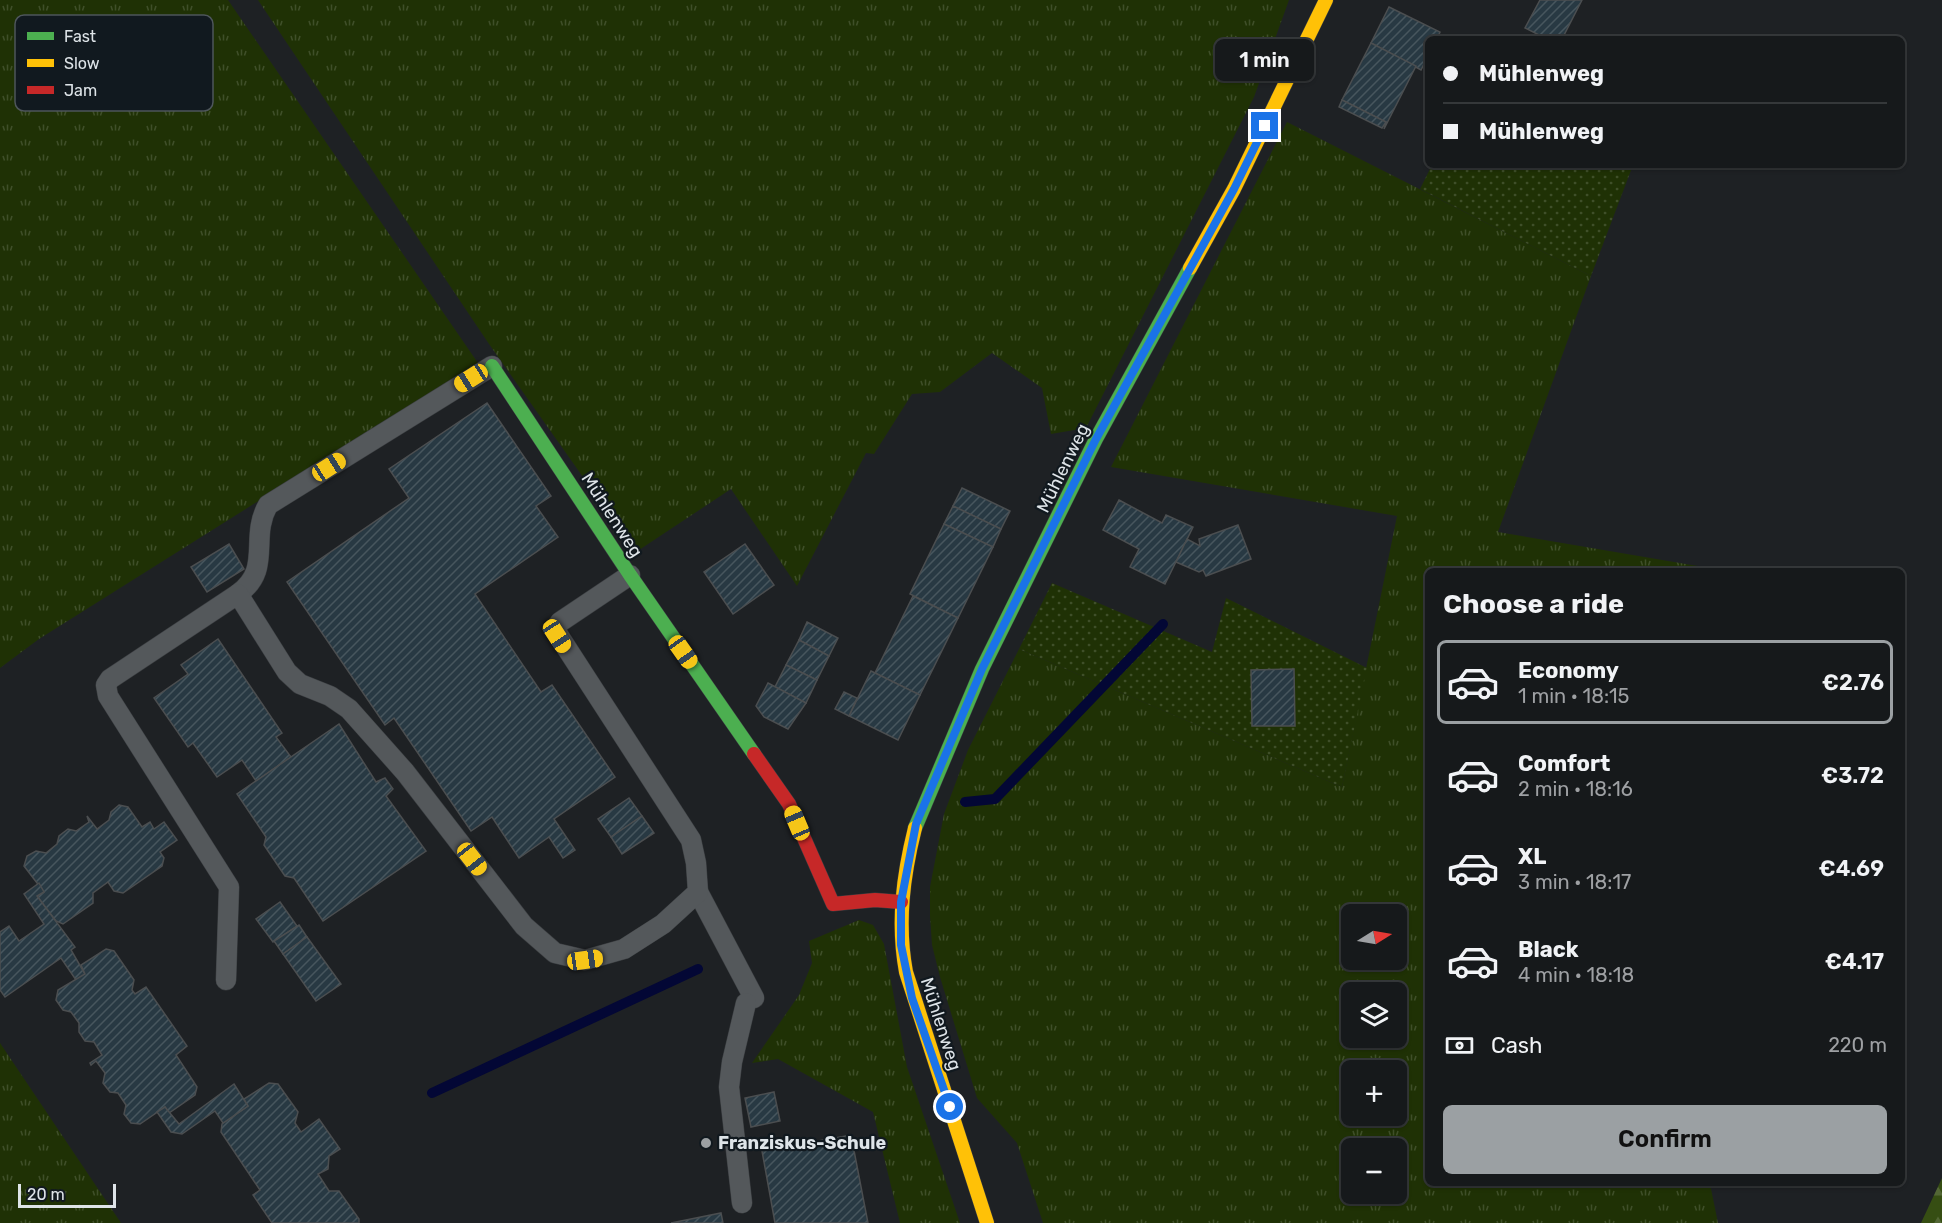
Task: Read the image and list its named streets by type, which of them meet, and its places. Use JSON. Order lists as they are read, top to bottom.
{
  "streets": {
    "street": ["Mühlenweg"]
  },
  "places": ["Franziskus-Schule"],
  "legend": ["Fast", "Slow", "Jam"],
  "scale_bar": "20 m",
  "north": "right",
  "page": {
    "banner": ["Mühlenweg", "Mühlenweg"],
    "bubble": "1 min",
    "heading": "Choose a ride",
    "list": [
      {
        "name": "Economy",
        "note": "1 min · 18:15",
        "value": "€2.76"
      },
      {
        "name": "Comfort",
        "note": "2 min · 18:16",
        "value": "€3.72"
      },
      {
        "name": "XL",
        "note": "3 min · 18:17",
        "value": "€4.69"
      },
      {
        "name": "Black",
        "note": "4 min · 18:18",
        "value": "€4.17"
      }
    ],
    "map_buttons": ["+", "−"],
    "pay": ["Cash", "220 m"],
    "buttons": "Confirm",
    "scale": "20 m"
  }
}
